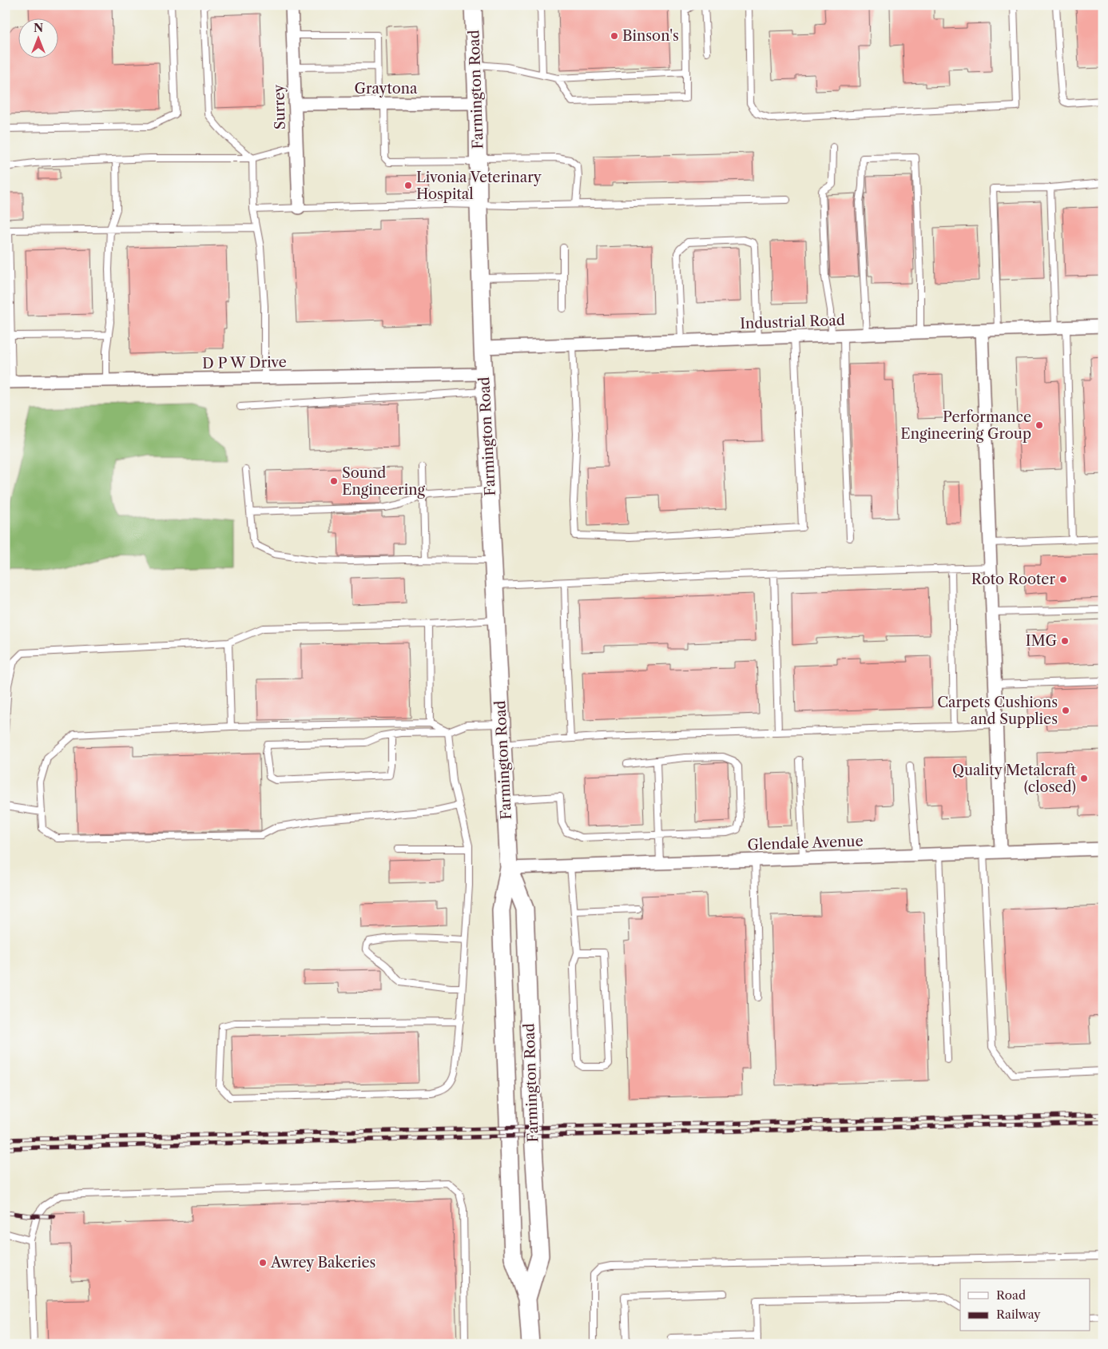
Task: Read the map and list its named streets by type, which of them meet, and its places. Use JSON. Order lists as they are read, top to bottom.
{
  "streets": {
    "main road": ["Farmington Road"],
    "street": [
      "Graytona",
      "Surrey",
      "Industrial Road",
      "D P W Drive",
      "Glendale Avenue"
    ]
  },
  "crossings": [
    ["Graytona", "Farmington Road"],
    ["Graytona", "Surrey"],
    ["Farmington Road", "Industrial Road"],
    ["Farmington Road", "D P W Drive"],
    ["Farmington Road", "Glendale Avenue"]
  ],
  "places": [
    "Binson's",
    "Livonia Veterinary Hospital",
    "Performance Engineering Group",
    "Sound Engineering",
    "Roto Rooter",
    "IMG",
    "Carpets Cushions and Supplies",
    "Quality Metalcraft (closed)",
    "Awrey Bakeries"
  ],
  "legend": ["Road", "Railway"],
  "north": "top"
}
